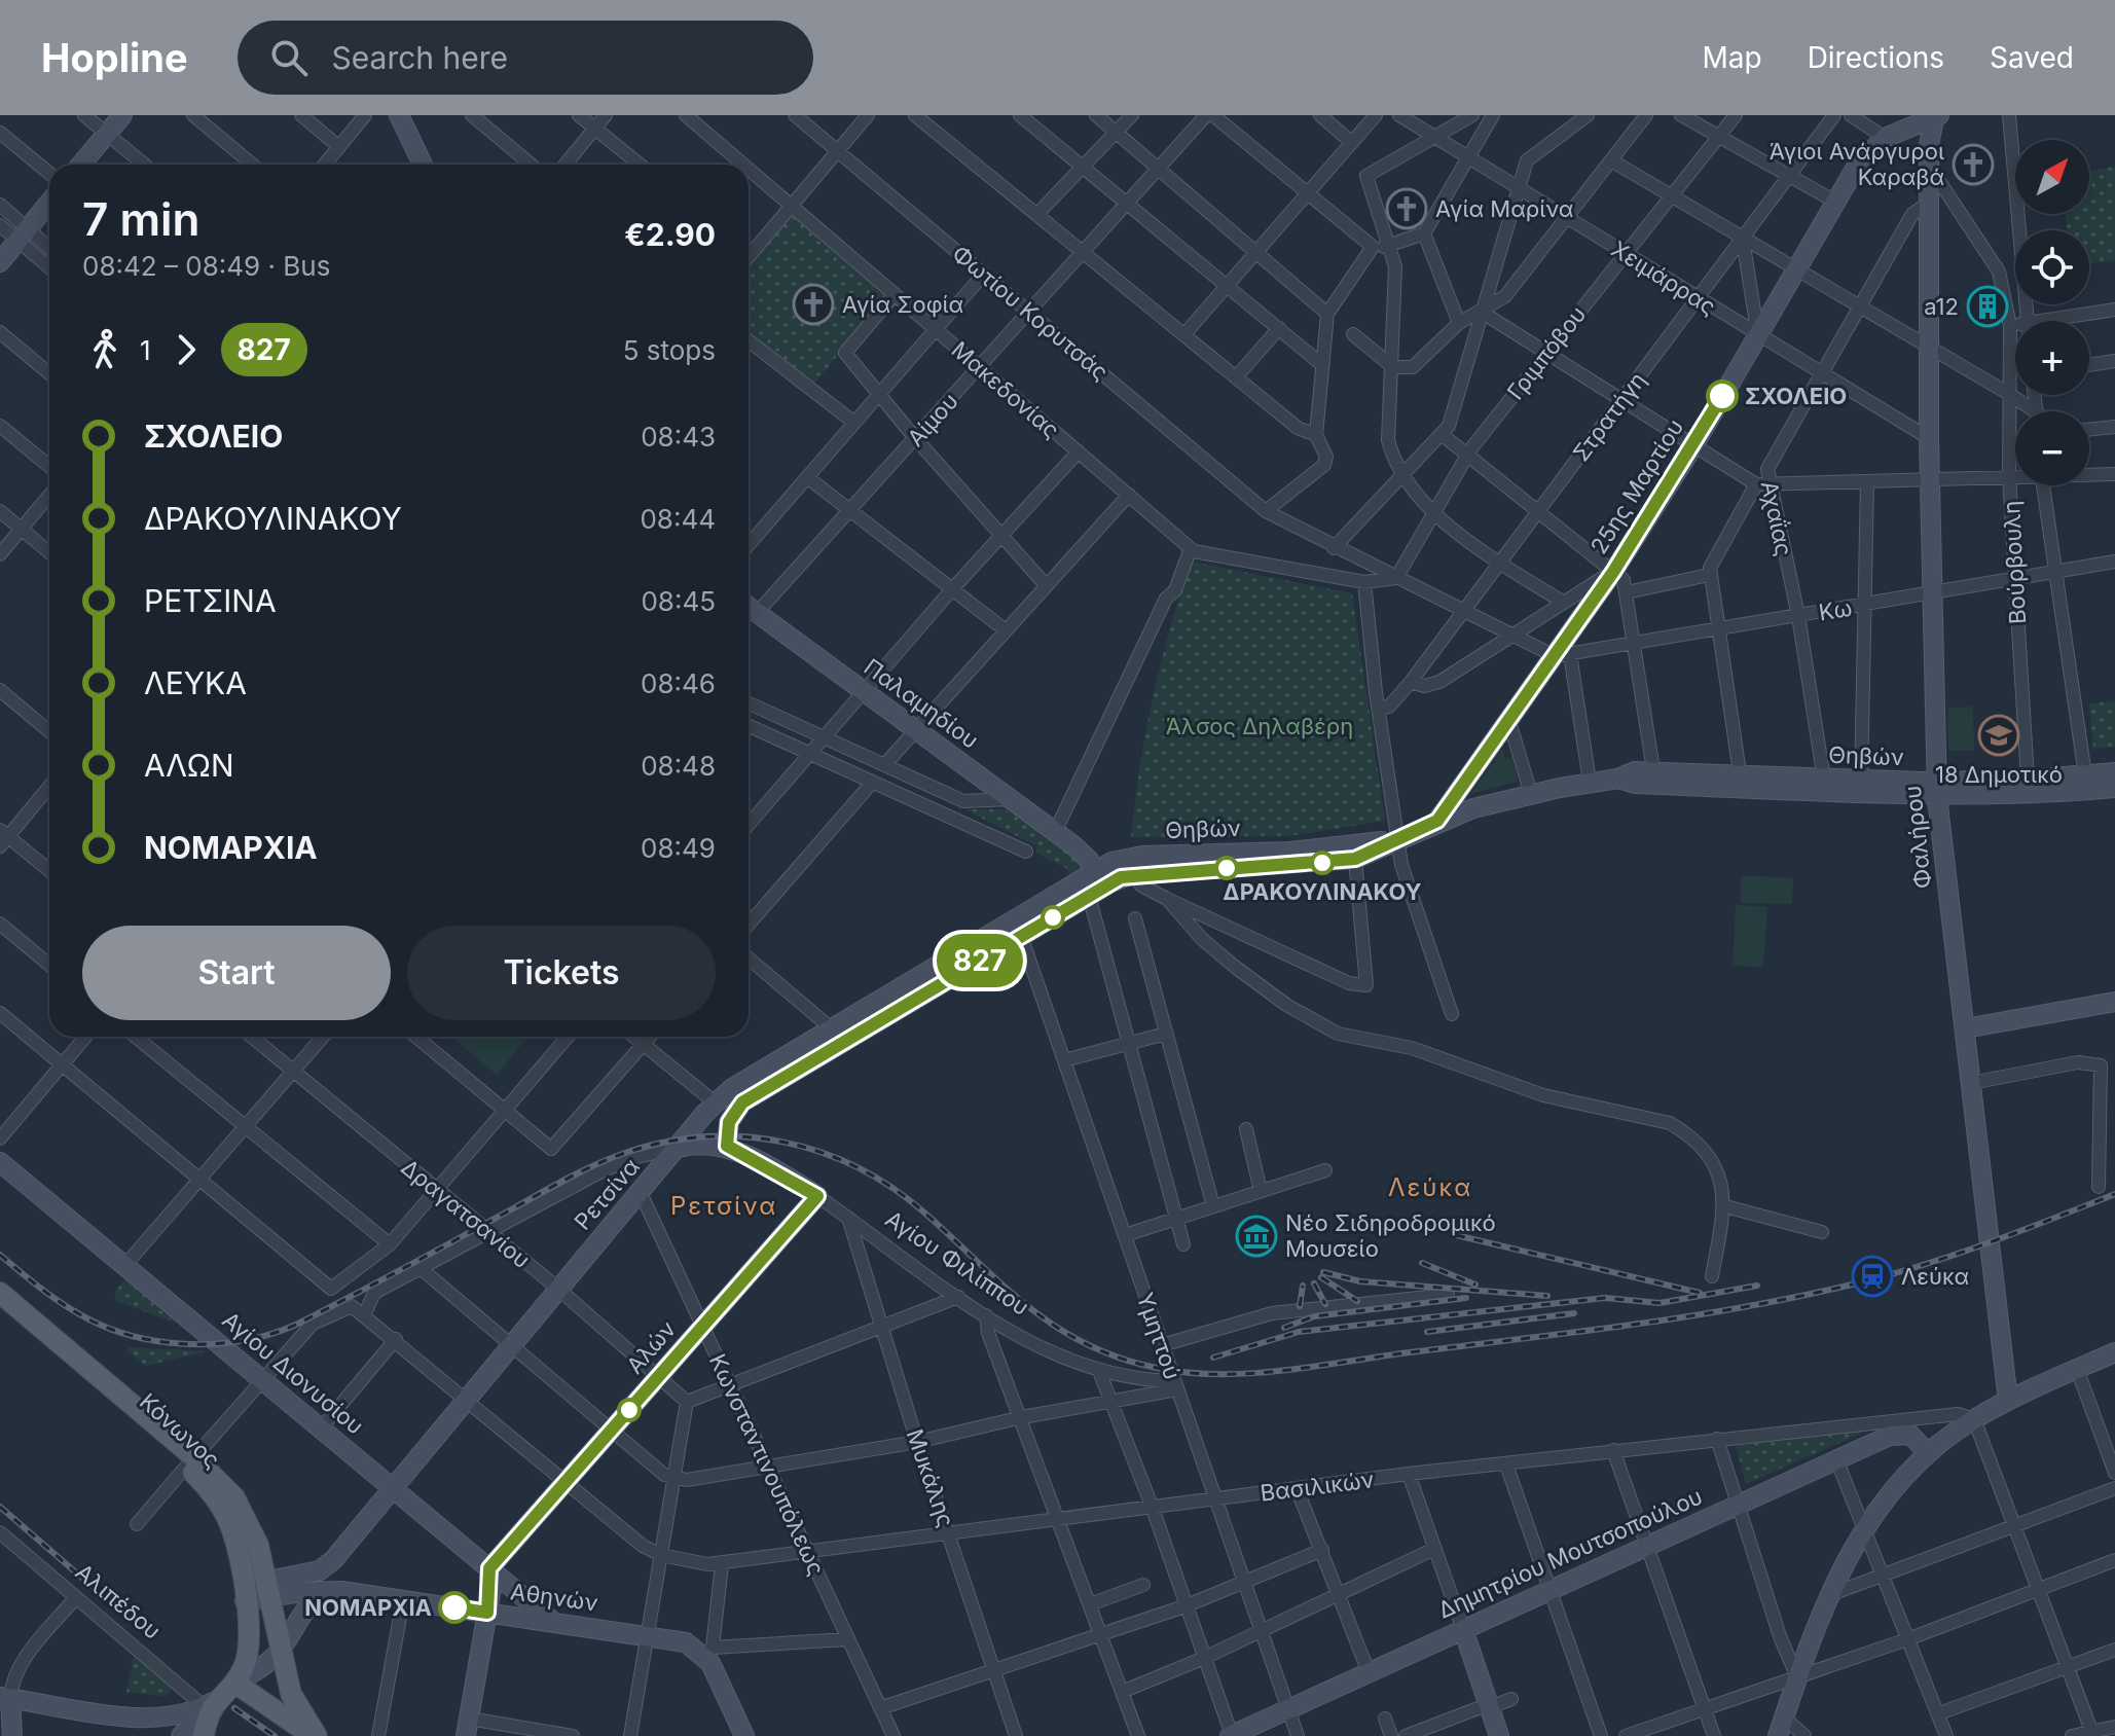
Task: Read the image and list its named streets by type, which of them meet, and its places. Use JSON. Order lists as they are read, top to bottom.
{
  "streets": {
    "main road": [
      "25ης Μαρτίου",
      "Παλαμηδίου",
      "Θηβών",
      "Φαλήρου",
      "Ρετσίνα",
      "Αγίου Φιλίππου",
      "Αλών",
      "Αγίου Διονυσίου",
      "Κόνωνος",
      "Δημητρίου Μουτσοπούλου",
      "Αθηνών"
    ],
    "street": [
      "Χειμάρρας",
      "Φωτίου Κορυτσάς",
      "Γριμπόβου",
      "Μακεδονίας",
      "Στρατήγη",
      "Αίμου",
      "Αχαΐας",
      "Βούρβουλη",
      "Κω",
      "Δραγατσανίου",
      "Υμηττού",
      "Κωνσταντινουπόλεως",
      "Μυκάλης",
      "Βασιλικών",
      "Αλιπέδου"
    ]
  },
  "crossings": [
    ["Χειμάρρας", "Γριμπόβου"],
    ["Χειμάρρας", "Στρατήγη"],
    ["Χειμάρρας", "25ης Μαρτίου"],
    ["Χειμάρρας", "Αχαΐας"],
    ["Χειμάρρας", "Φαλήρου"],
    ["Φωτίου Κορυτσάς", "Γριμπόβου"],
    ["Φωτίου Κορυτσάς", "Στρατήγη"],
    ["Φωτίου Κορυτσάς", "Αίμου"],
    ["Φωτίου Κορυτσάς", "25ης Μαρτίου"],
    ["Φωτίου Κορυτσάς", "Κω"],
    ["Μακεδονίας", "Αίμου"],
    ["Αίμου", "Παλαμηδίου"],
    ["25ης Μαρτίου", "Κω"],
    ["25ης Μαρτίου", "Θηβών"],
    ["25ης Μαρτίου", "Φαλήρου"],
    ["Αχαΐας", "Κω"],
    ["Αχαΐας", "Θηβών"],
    ["Αχαΐας", "Φαλήρου"],
    ["Βούρβουλη", "Κω"],
    ["Βούρβουλη", "Θηβών"],
    ["Βούρβουλη", "Φαλήρου"],
    ["Κω", "Φαλήρου"],
    ["Παλαμηδίου", "Θηβών"],
    ["Παλαμηδίου", "Ρετσίνα"],
    ["Θηβών", "Φαλήρου"],
    ["Θηβών", "Ρετσίνα"],
    ["Ρετσίνα", "Δραγατσανίου"],
    ["Ρετσίνα", "Αγίου Φιλίππου"],
    ["Ρετσίνα", "Υμηττού"],
    ["Ρετσίνα", "Αγίου Διονυσίου"],
    ["Ρετσίνα", "Κόνωνος"],
    ["Ρετσίνα", "Κωνσταντινουπόλεως"],
    ["Ρετσίνα", "Αθηνών"],
    ["Δραγατσανίου", "Αλών"],
    ["Αγίου Φιλίππου", "Υμηττού"],
    ["Αγίου Φιλίππου", "Αλών"],
    ["Αγίου Φιλίππου", "Μυκάλης"],
    ["Υμηττού", "Βασιλικών"],
    ["Υμηττού", "Δημητρίου Μουτσοπούλου"],
    ["Αλών", "Αγίου Διονυσίου"],
    ["Αλών", "Κωνσταντινουπόλεως"],
    ["Αγίου Διονυσίου", "Αθηνών"],
    ["Κόνωνος", "Αθηνών"],
    ["Κωνσταντινουπόλεως", "Βασιλικών"],
    ["Μυκάλης", "Βασιλικών"]
  ],
  "districts": ["Λεύκα", "Ρετσίνα"],
  "parks": ["Άλσος Δηλαβέρη"],
  "places": {
    "church": ["Άγιοι Ανάργυροι Καραβά", "Αγία Μαρίνα", "Αγία Σοφία"],
    "building": ["a12"],
    "other": ["ΣΧΟΛΕΙΟ", "ΔΡΑΚΟΥΛΙΝΑΚΟΥ", "ΝΟΜΑΡΧΙΑ"],
    "school or university": ["18 Δημοτικό"],
    "museum": ["Νέο Σιδηροδρομικό Μουσείο"],
    "station": ["Λεύκα"]
  },
  "lines": ["bus line 827"],
  "north": "top right",
  "page": {
    "header": "Hopline",
    "search": "Search here",
    "nav": ["Map", "Directions", "Saved"],
    "on_map": "827",
    "map_buttons": ["+", "−"],
    "heading": ["7 min", "08:42 – 08:49 · Bus", "€2.90"],
    "legs": ["1", "827", "5 stops"],
    "list": [
      {
        "name": "ΣΧΟΛΕΙΟ",
        "value": "08:43"
      },
      {
        "name": "ΔΡΑΚΟΥΛΙΝΑΚΟΥ",
        "value": "08:44"
      },
      {
        "name": "ΡΕΤΣΙΝΑ",
        "value": "08:45"
      },
      {
        "name": "ΛΕΥΚΑ",
        "value": "08:46"
      },
      {
        "name": "ΑΛΩΝ",
        "value": "08:48"
      },
      {
        "name": "ΝΟΜΑΡΧΙΑ",
        "value": "08:49"
      }
    ],
    "buttons": ["Start", "Tickets"]
  }
}
